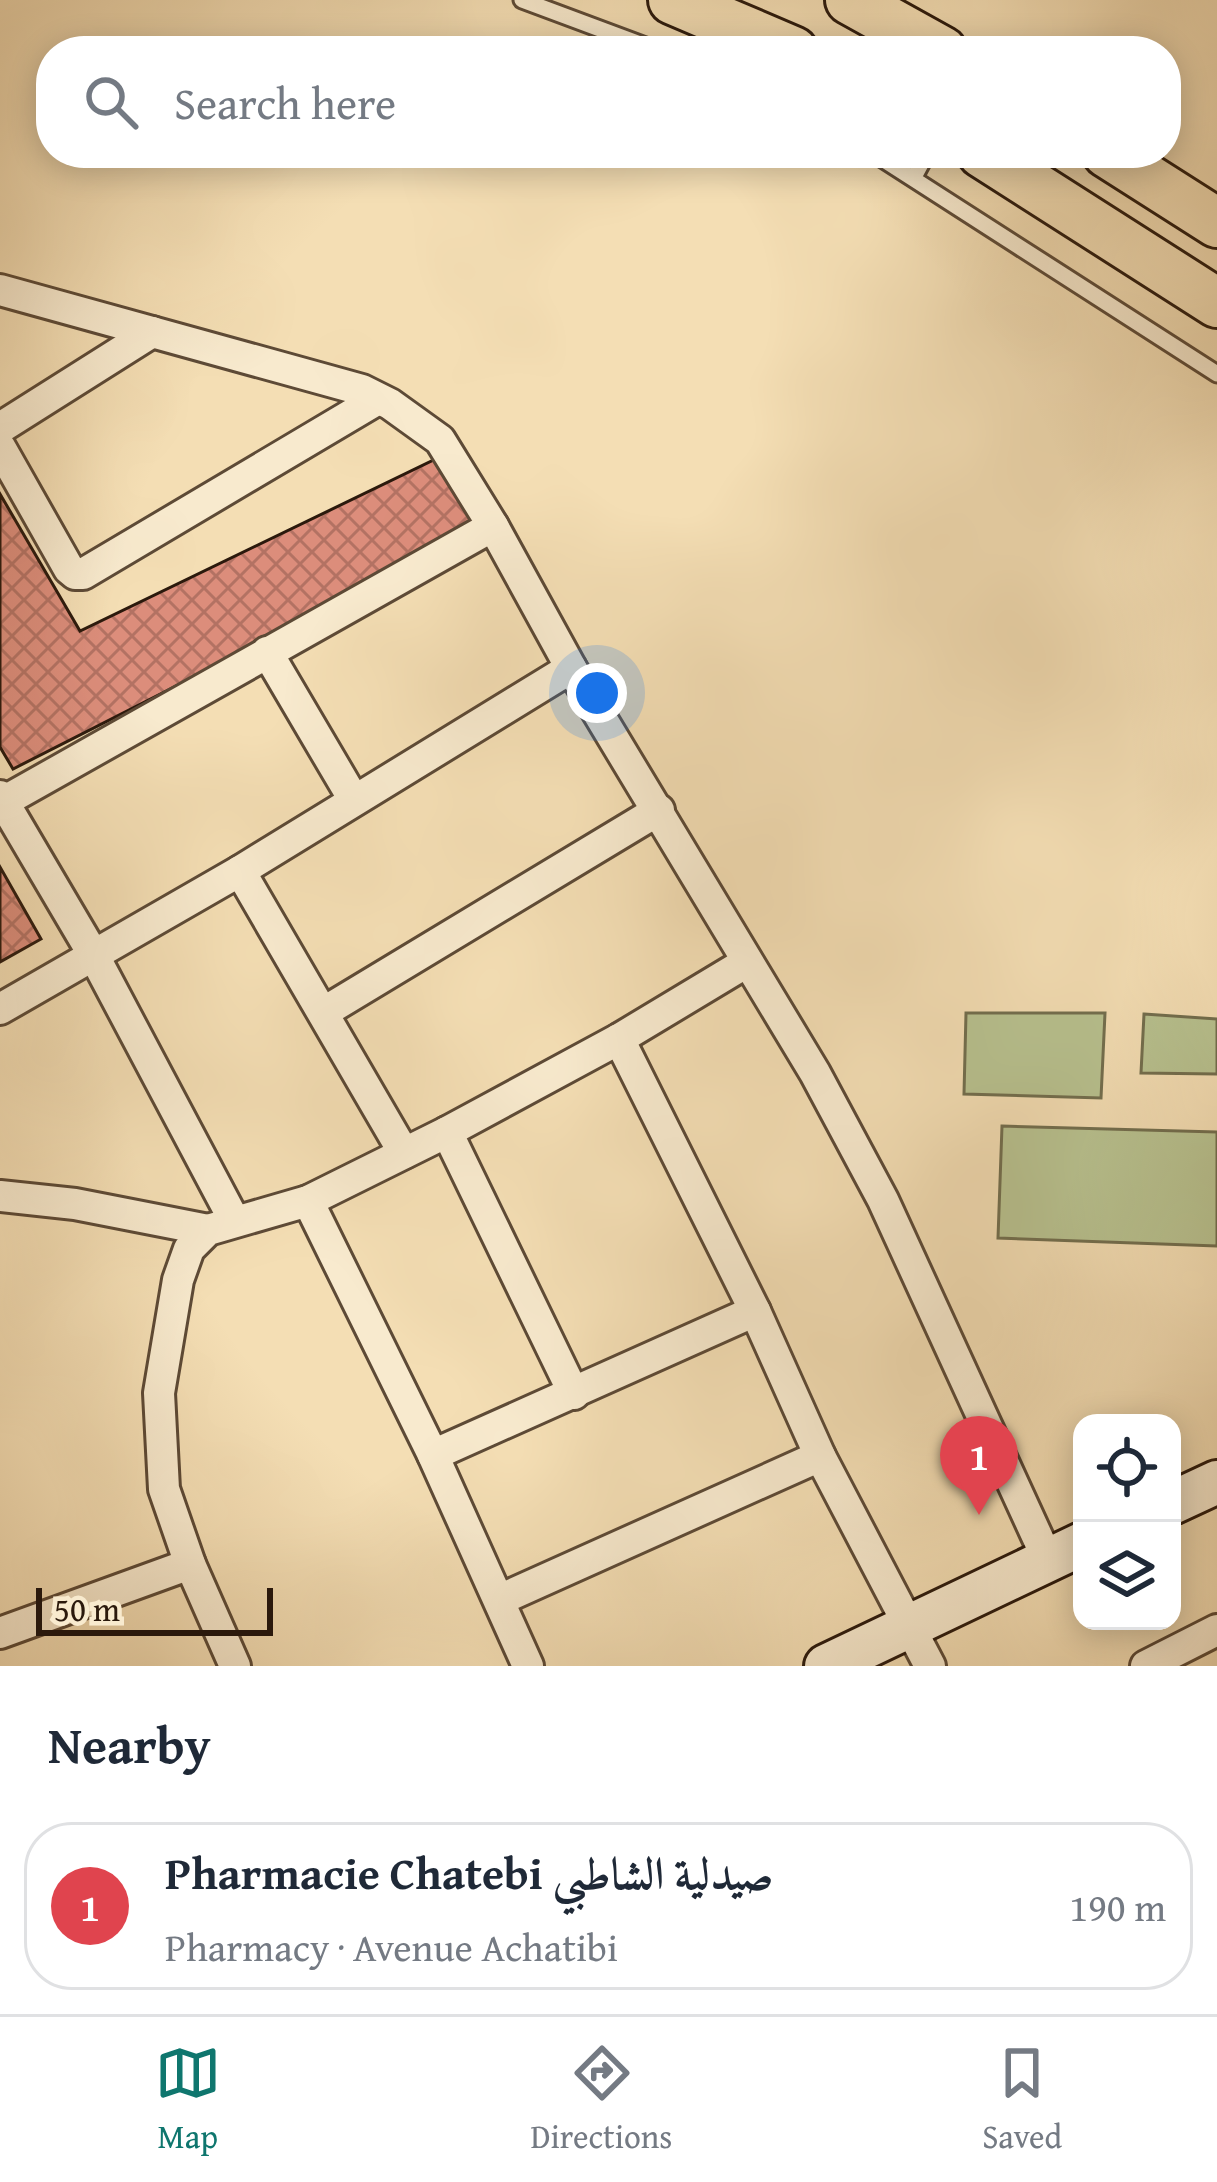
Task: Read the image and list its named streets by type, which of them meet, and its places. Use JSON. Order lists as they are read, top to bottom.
{
  "scale_bar": "50 m",
  "page": {
    "search": "Search here",
    "pins": "1",
    "scale": "50 m",
    "heading": "Nearby",
    "list": [
      {
        "mark": "1",
        "name": "Pharmacie Chatebi صيدلية الشاطبي",
        "note": "Pharmacy · Avenue Achatibi",
        "value": "190 m"
      }
    ],
    "nav": ["Map", "Directions", "Saved"]
  }
}
